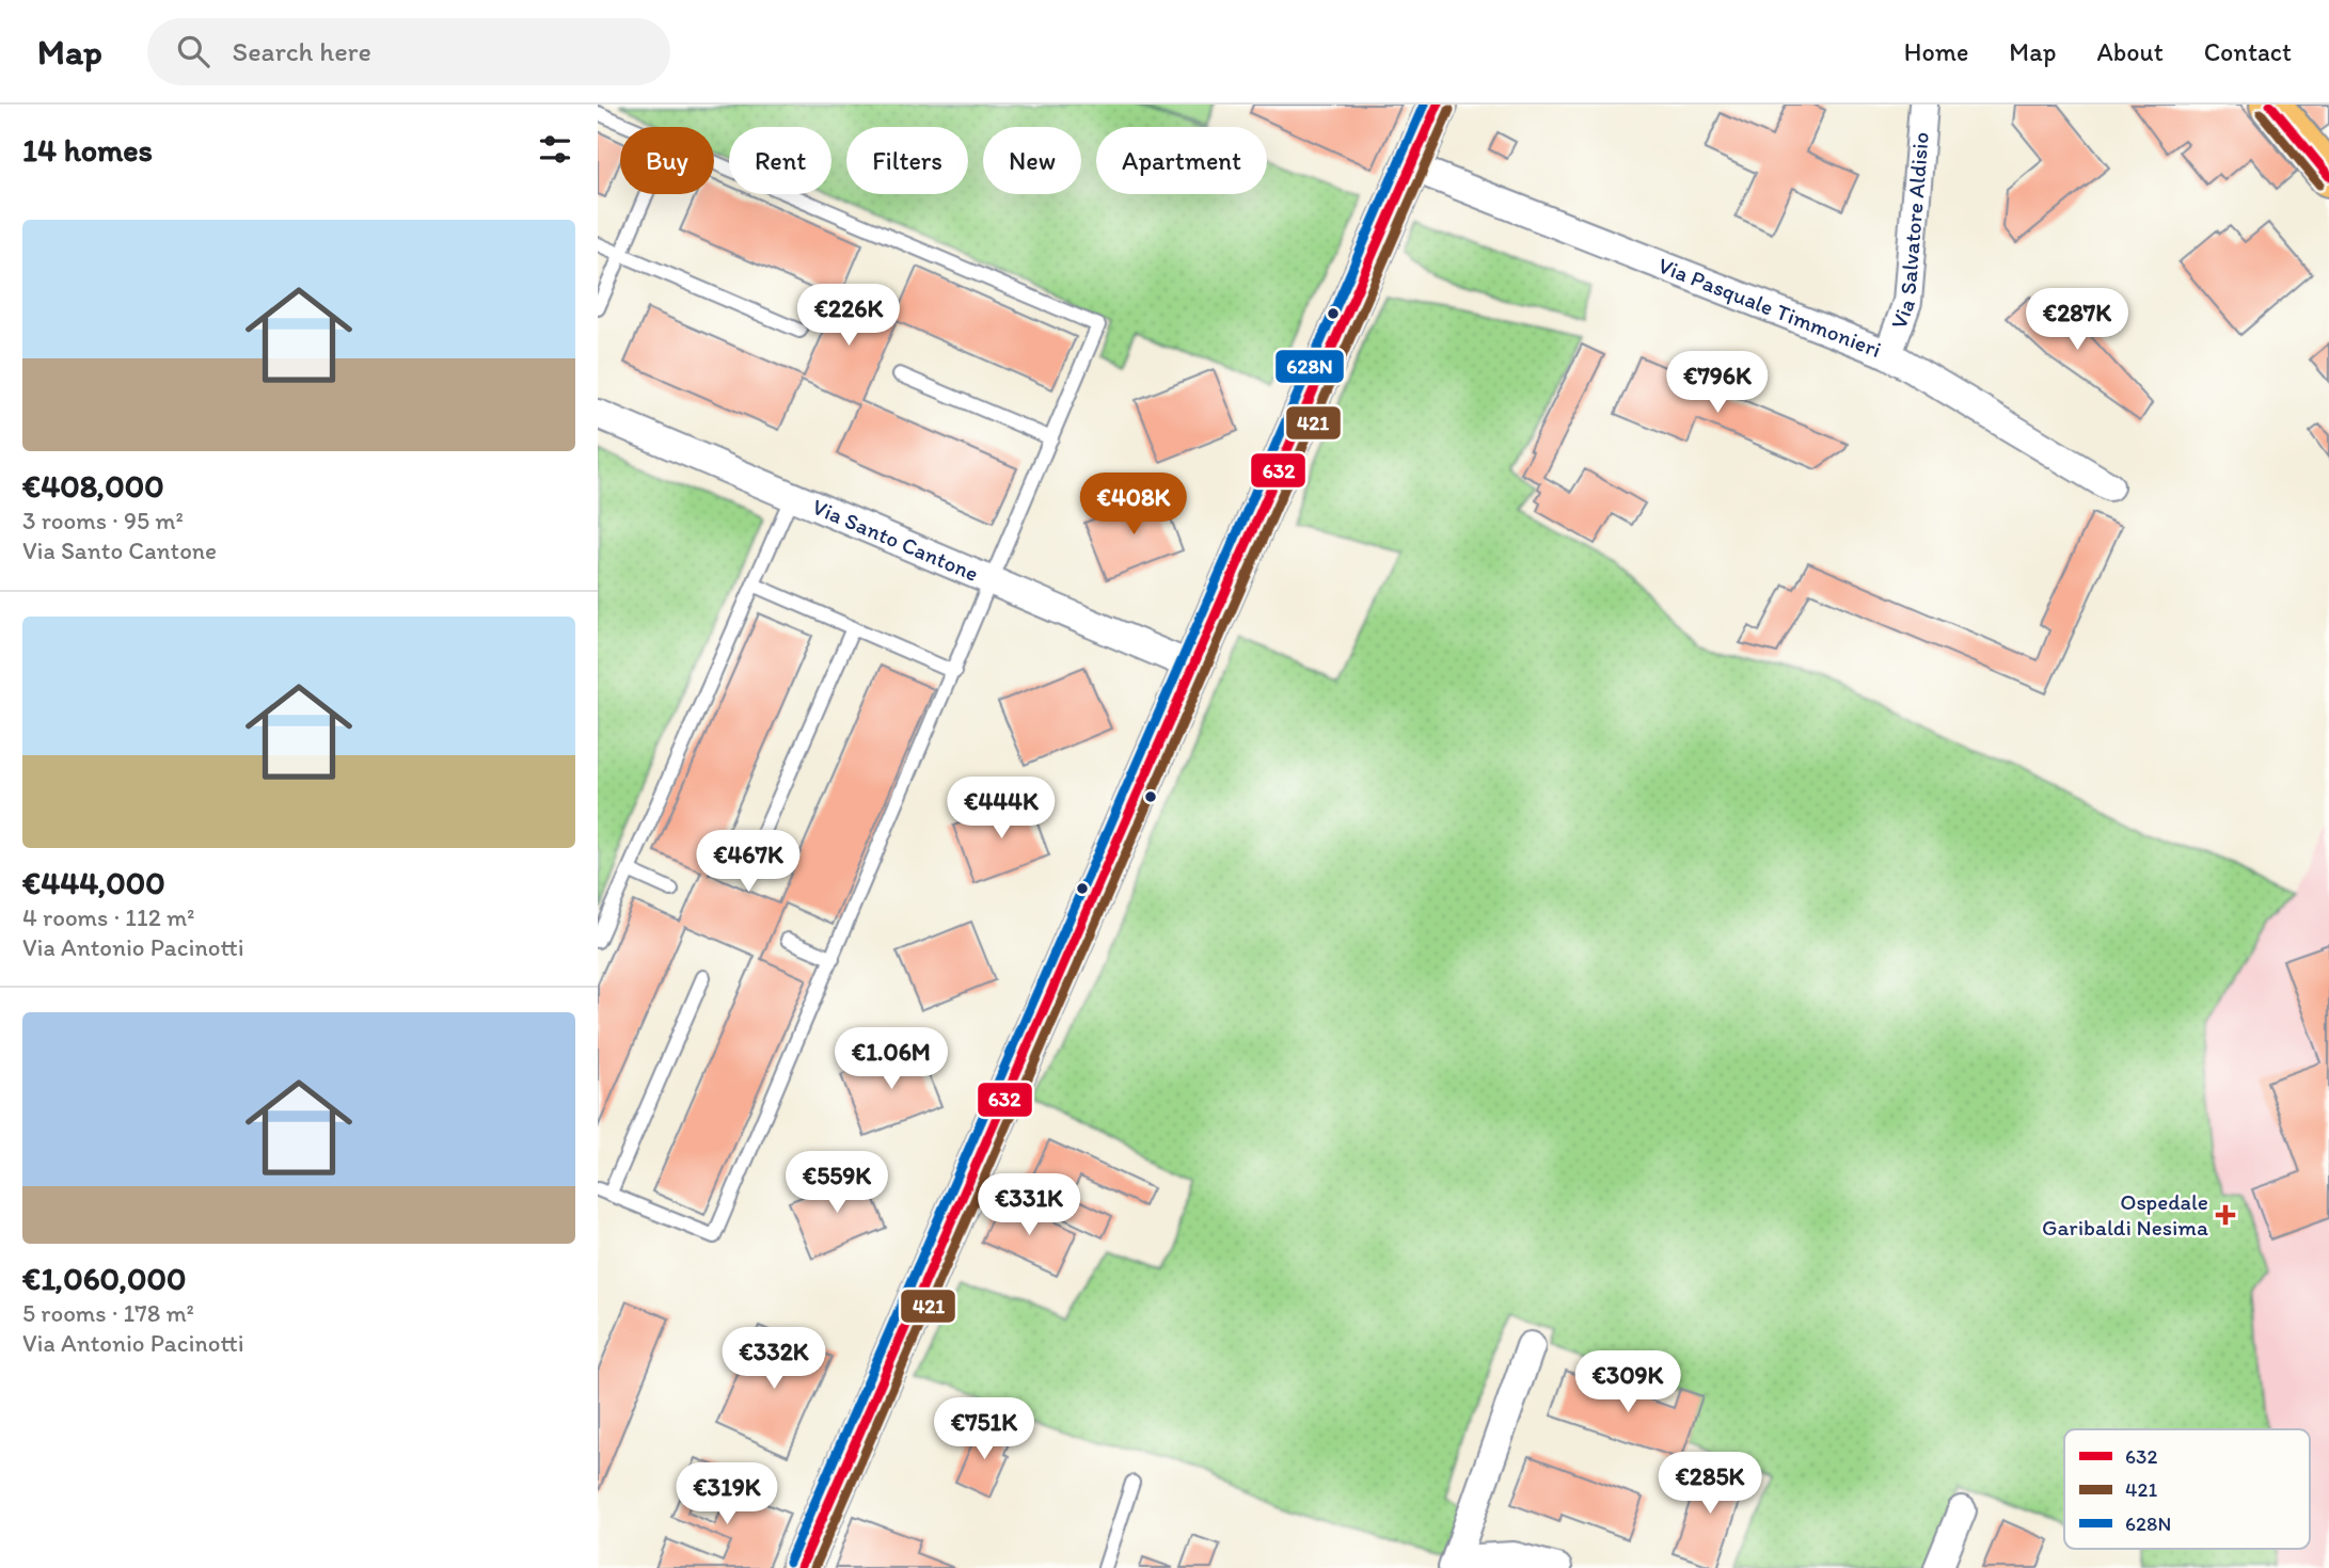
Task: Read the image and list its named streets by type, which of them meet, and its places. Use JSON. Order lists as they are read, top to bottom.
{
  "streets": {
    "street": ["Via Salvatore Aldisio", "Via Pasquale Timmonieri", "Via Santo Cantone"]
  },
  "crossings": [
    ["Via Salvatore Aldisio", "Via Pasquale Timmonieri"]
  ],
  "places": {
    "health": ["Ospedale Garibaldi Nesima"]
  },
  "lines": ["transit line 632", "transit line 628N", "transit line 421"],
  "legend": ["632", "421", "628N"],
  "page": {
    "header": "Map",
    "search": "Search here",
    "nav": [
      "Home",
      "Map",
      "About",
      "Contact"
    ],
    "heading": "14 homes",
    "chip": [
      "Buy",
      "Rent",
      "Filters",
      "New",
      "Apartment"
    ],
    "list": [
      {
        "name": "€408,000",
        "note": "3 rooms · 95 m² · Via Santo Cantone"
      },
      {
        "name": "€444,000",
        "note": "4 rooms · 112 m² · Via Antonio Pacinotti"
      },
      {
        "name": "€1,060,000",
        "note": "5 rooms · 178 m² · Via Antonio Pacinotti"
      }
    ],
    "price": [
      "€226K",
      "€287K",
      "€796K",
      "€408K",
      "€444K",
      "€467K",
      "€1.06M",
      "€559K",
      "€331K",
      "€332K",
      "€309K",
      "€751K",
      "€285K",
      "€319K"
    ]
  }
}
